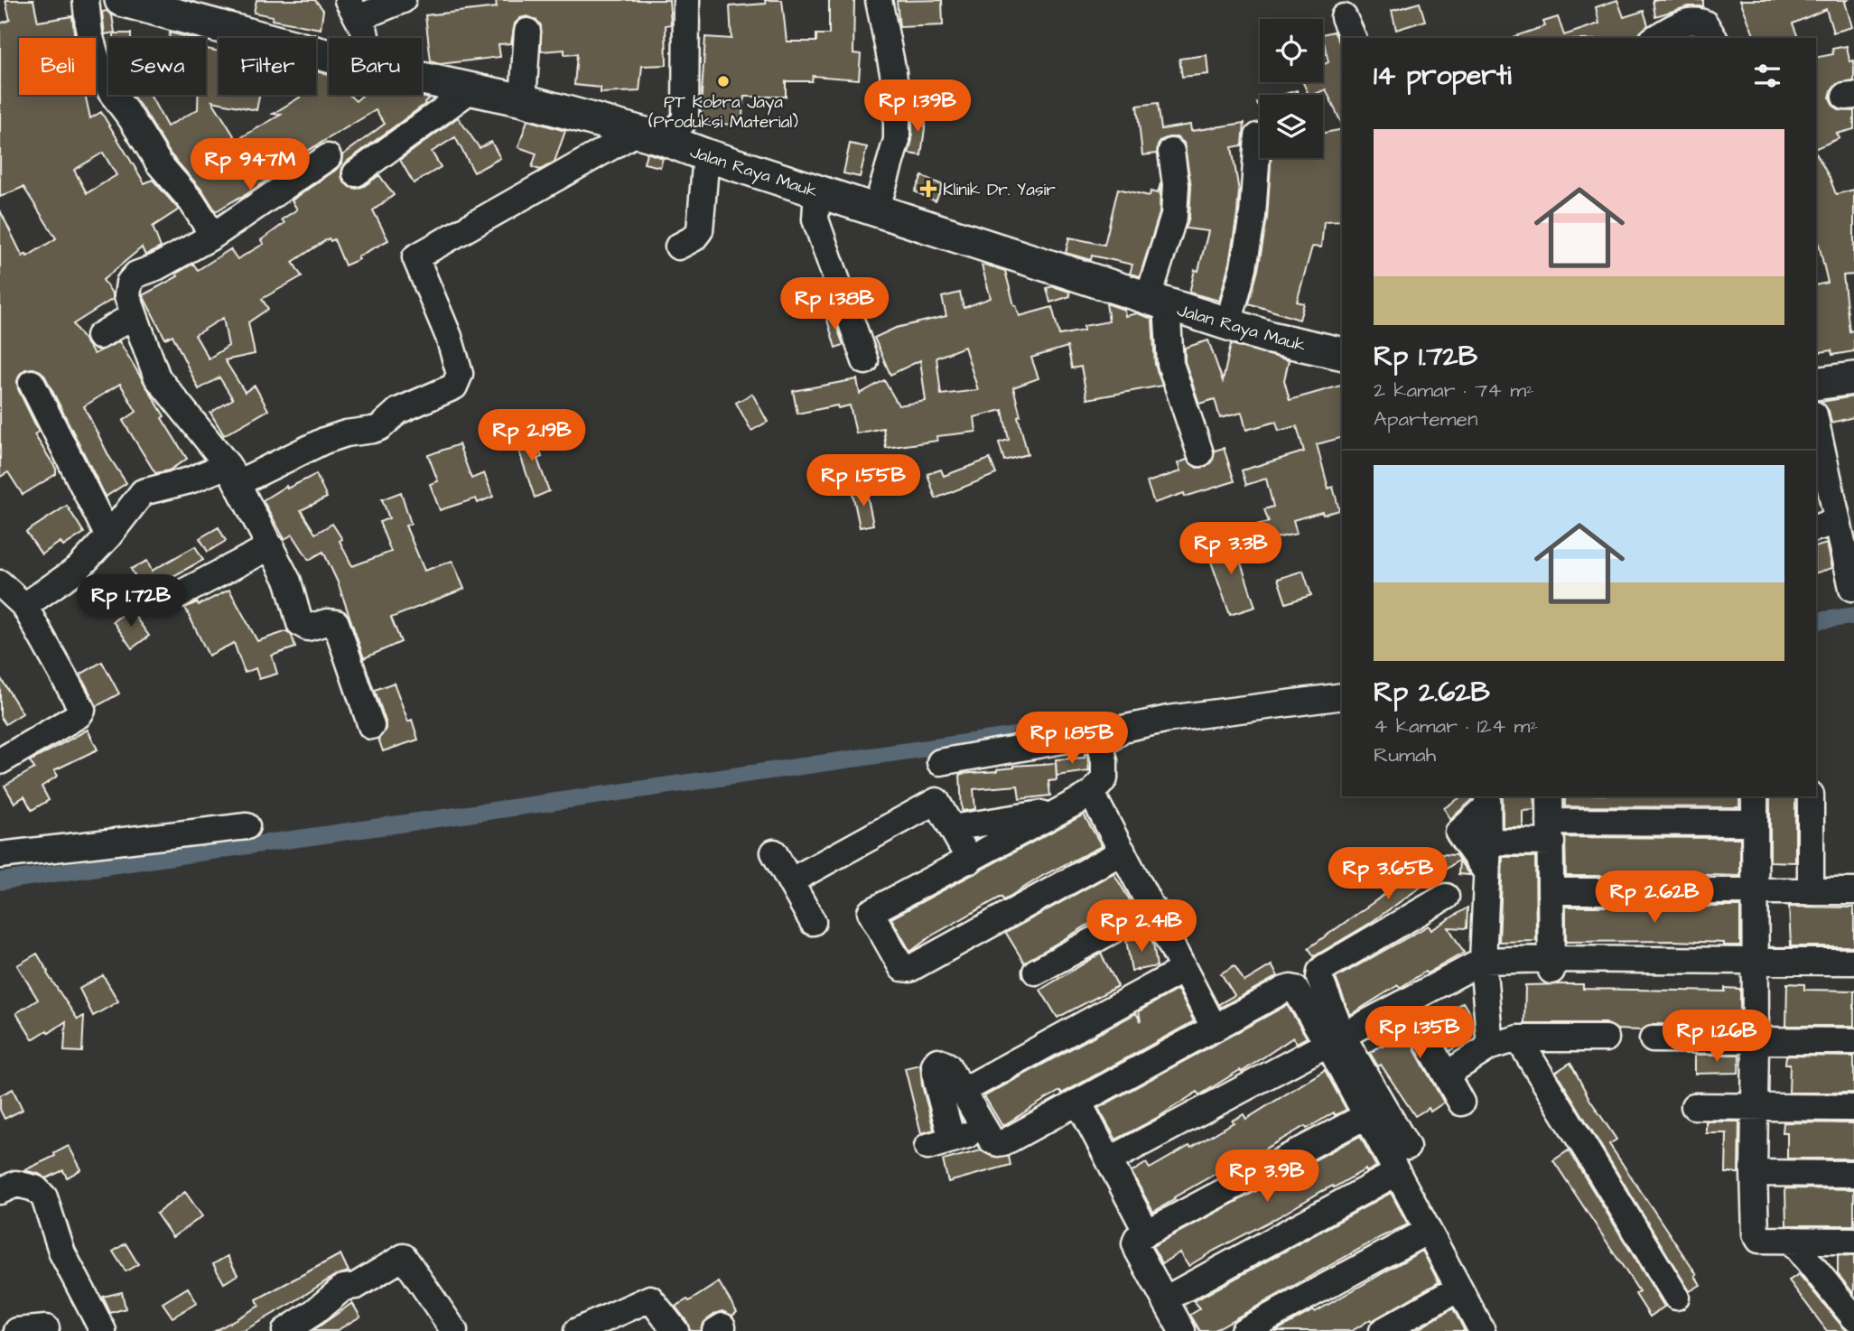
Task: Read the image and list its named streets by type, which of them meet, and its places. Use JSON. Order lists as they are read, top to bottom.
{
  "streets": {
    "main road": ["Jalan Raya Mauk"]
  },
  "places": {
    "other": ["PT Kobra Jaya (Produksi Material)"],
    "health": ["Klinik Dr. Yasir"]
  },
  "page": {
    "chip": [
      "Beli",
      "Sewa",
      "Filter",
      "Baru"
    ],
    "heading": "14 properti",
    "price": [
      "Rp 1.39B",
      "Rp 947M",
      "Rp 1.38B",
      "Rp 2.19B",
      "Rp 1.55B",
      "Rp 3.3B",
      "Rp 1.72B",
      "Rp 1.85B",
      "Rp 3.65B",
      "Rp 2.62B",
      "Rp 2.41B",
      "Rp 1.35B",
      "Rp 1.26B",
      "Rp 3.9B"
    ],
    "list": [
      {
        "name": "Rp 1.72B",
        "note": "2 kamar · 74 m² · Apartemen"
      },
      {
        "name": "Rp 2.62B",
        "note": "4 kamar · 124 m² · Rumah"
      }
    ]
  }
}
